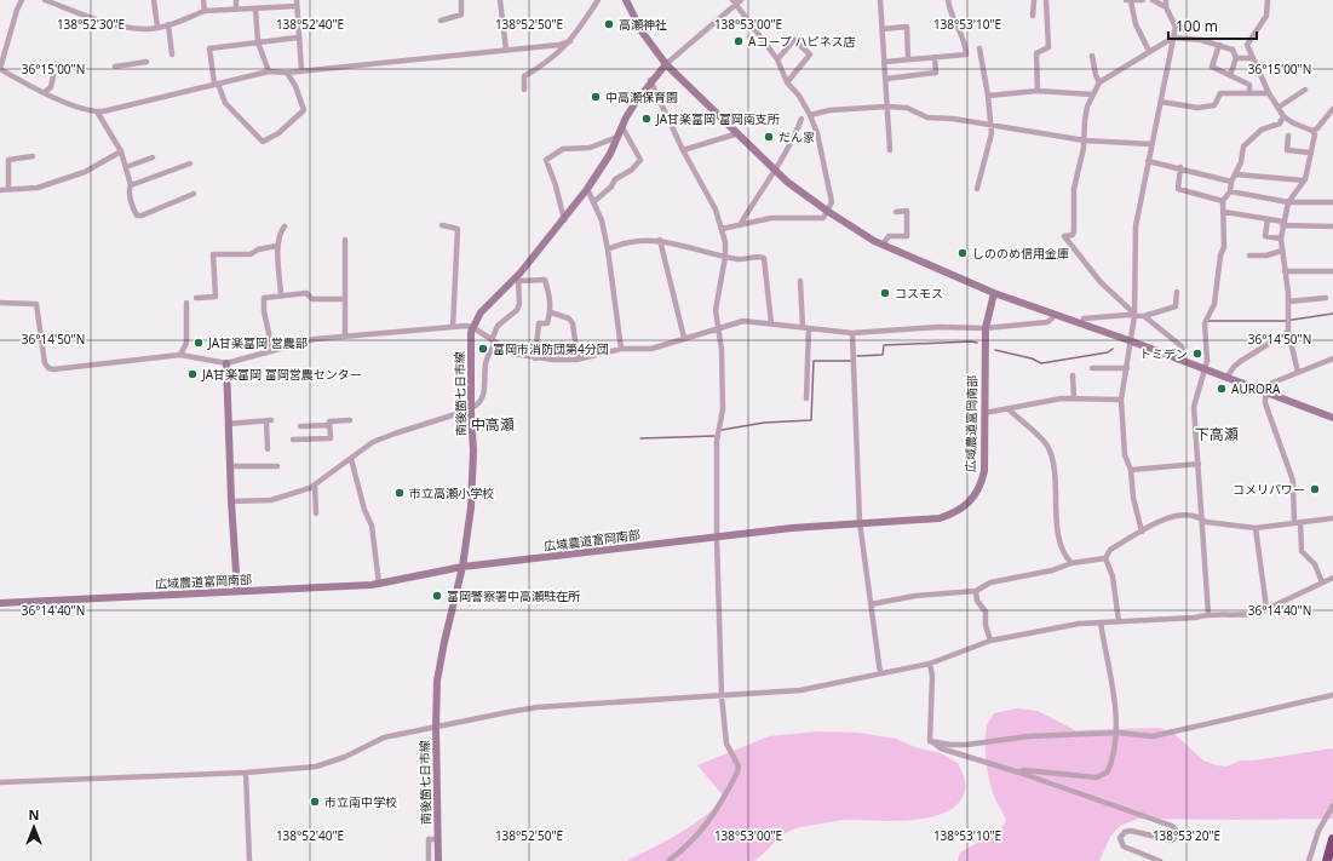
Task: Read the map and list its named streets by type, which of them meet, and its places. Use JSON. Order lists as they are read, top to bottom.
{
  "streets": {
    "street": ["南後箇七日市線", "広域農道富岡南部"]
  },
  "crossings": [
    ["南後箇七日市線", "広域農道富岡南部"]
  ],
  "districts": ["中高瀬", "下高瀬"],
  "places": [
    "高瀬神社",
    "Aコープ ハピネス店",
    "中高瀬保育園",
    "JA甘楽富岡 富岡南支所",
    "だん家",
    "しののめ信用金庫",
    "コスモス",
    "JA甘楽富岡 営農部",
    "富岡市消防団第4分団",
    "トミデン",
    "JA甘楽富岡 富岡営農センター",
    "AURORA",
    "コメリパワー",
    "市立高瀬小学校",
    "富岡警察署中高瀬駐在所",
    "市立南中学校"
  ],
  "scale_bar": "100 m",
  "north": "top",
  "coordinates": [
    "138°52'30\"E",
    "138°52'40\"E",
    "138°52'50\"E",
    "138°53'00\"E",
    "138°53'10\"E",
    "36°15'00\"N",
    "36°14'50\"N",
    "36°14'40\"N",
    "138°53'20\"E"
  ]
}
